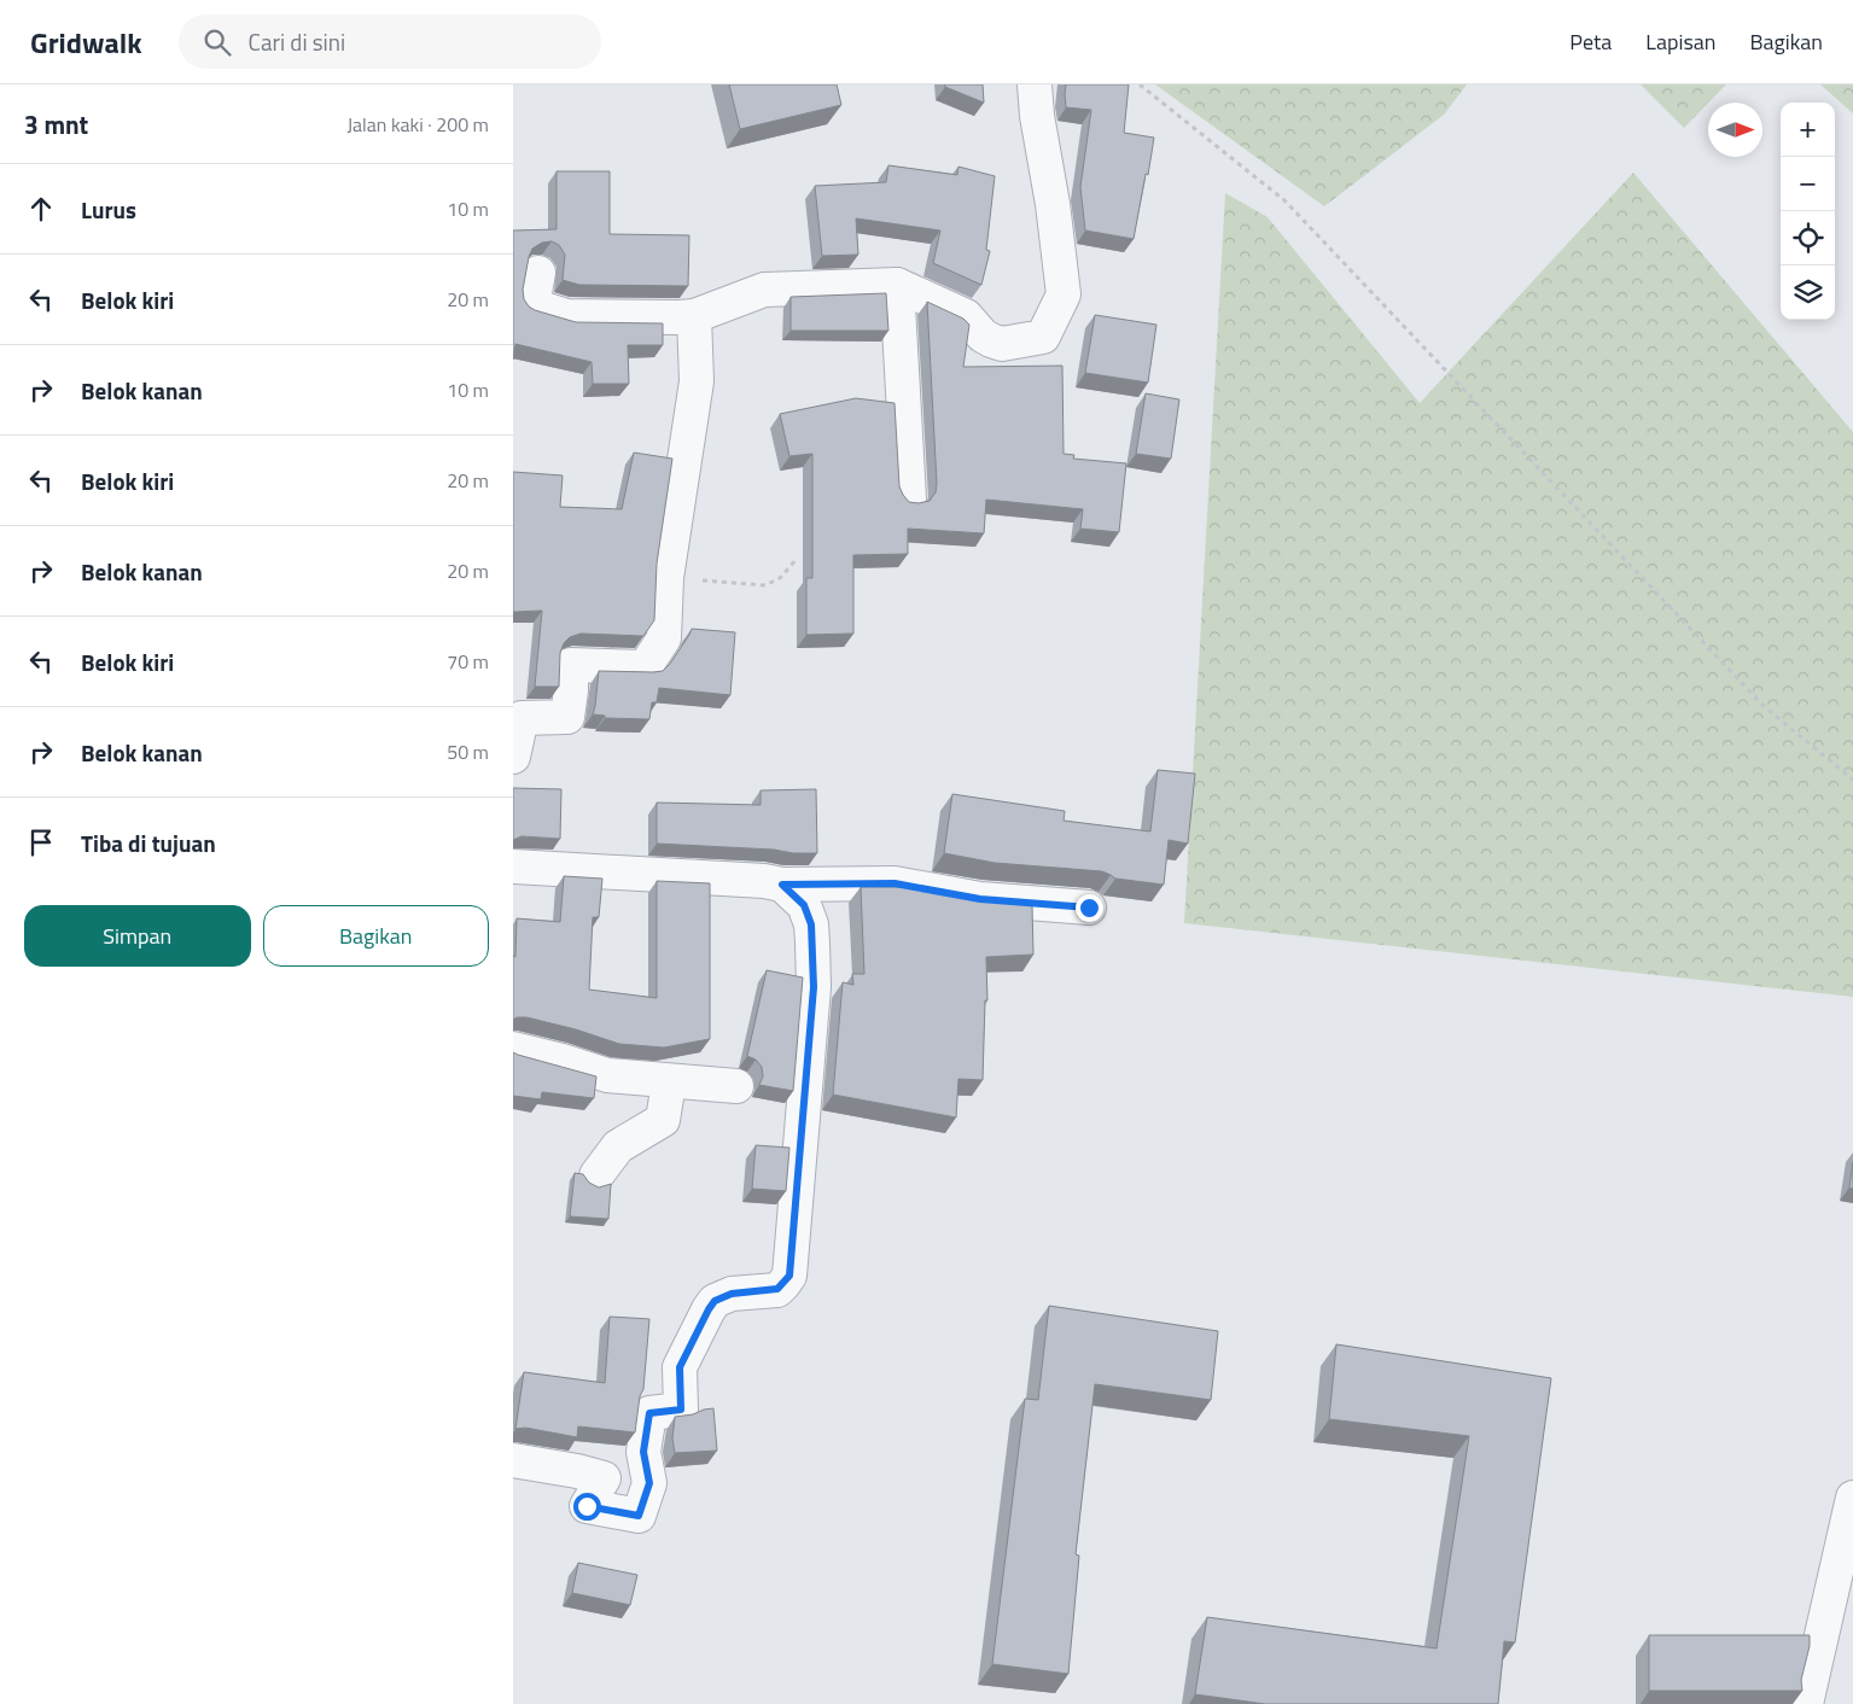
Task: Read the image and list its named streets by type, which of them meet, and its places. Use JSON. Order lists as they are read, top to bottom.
{
  "north": "right",
  "page": {
    "header": "Gridwalk",
    "search": "Cari di sini",
    "nav": ["Peta", "Lapisan", "Bagikan"],
    "heading": ["3 mnt", "Jalan kaki · 200 m"],
    "map_buttons": ["+", "−"],
    "list": [
      ["Lurus", "10 m"],
      ["Belok kiri", "20 m"],
      ["Belok kanan", "10 m"],
      ["Belok kiri", "20 m"],
      ["Belok kanan", "20 m"],
      ["Belok kiri", "70 m"],
      ["Belok kanan", "50 m"],
      "Tiba di tujuan"
    ],
    "buttons": ["Simpan", "Bagikan"]
  }
}
